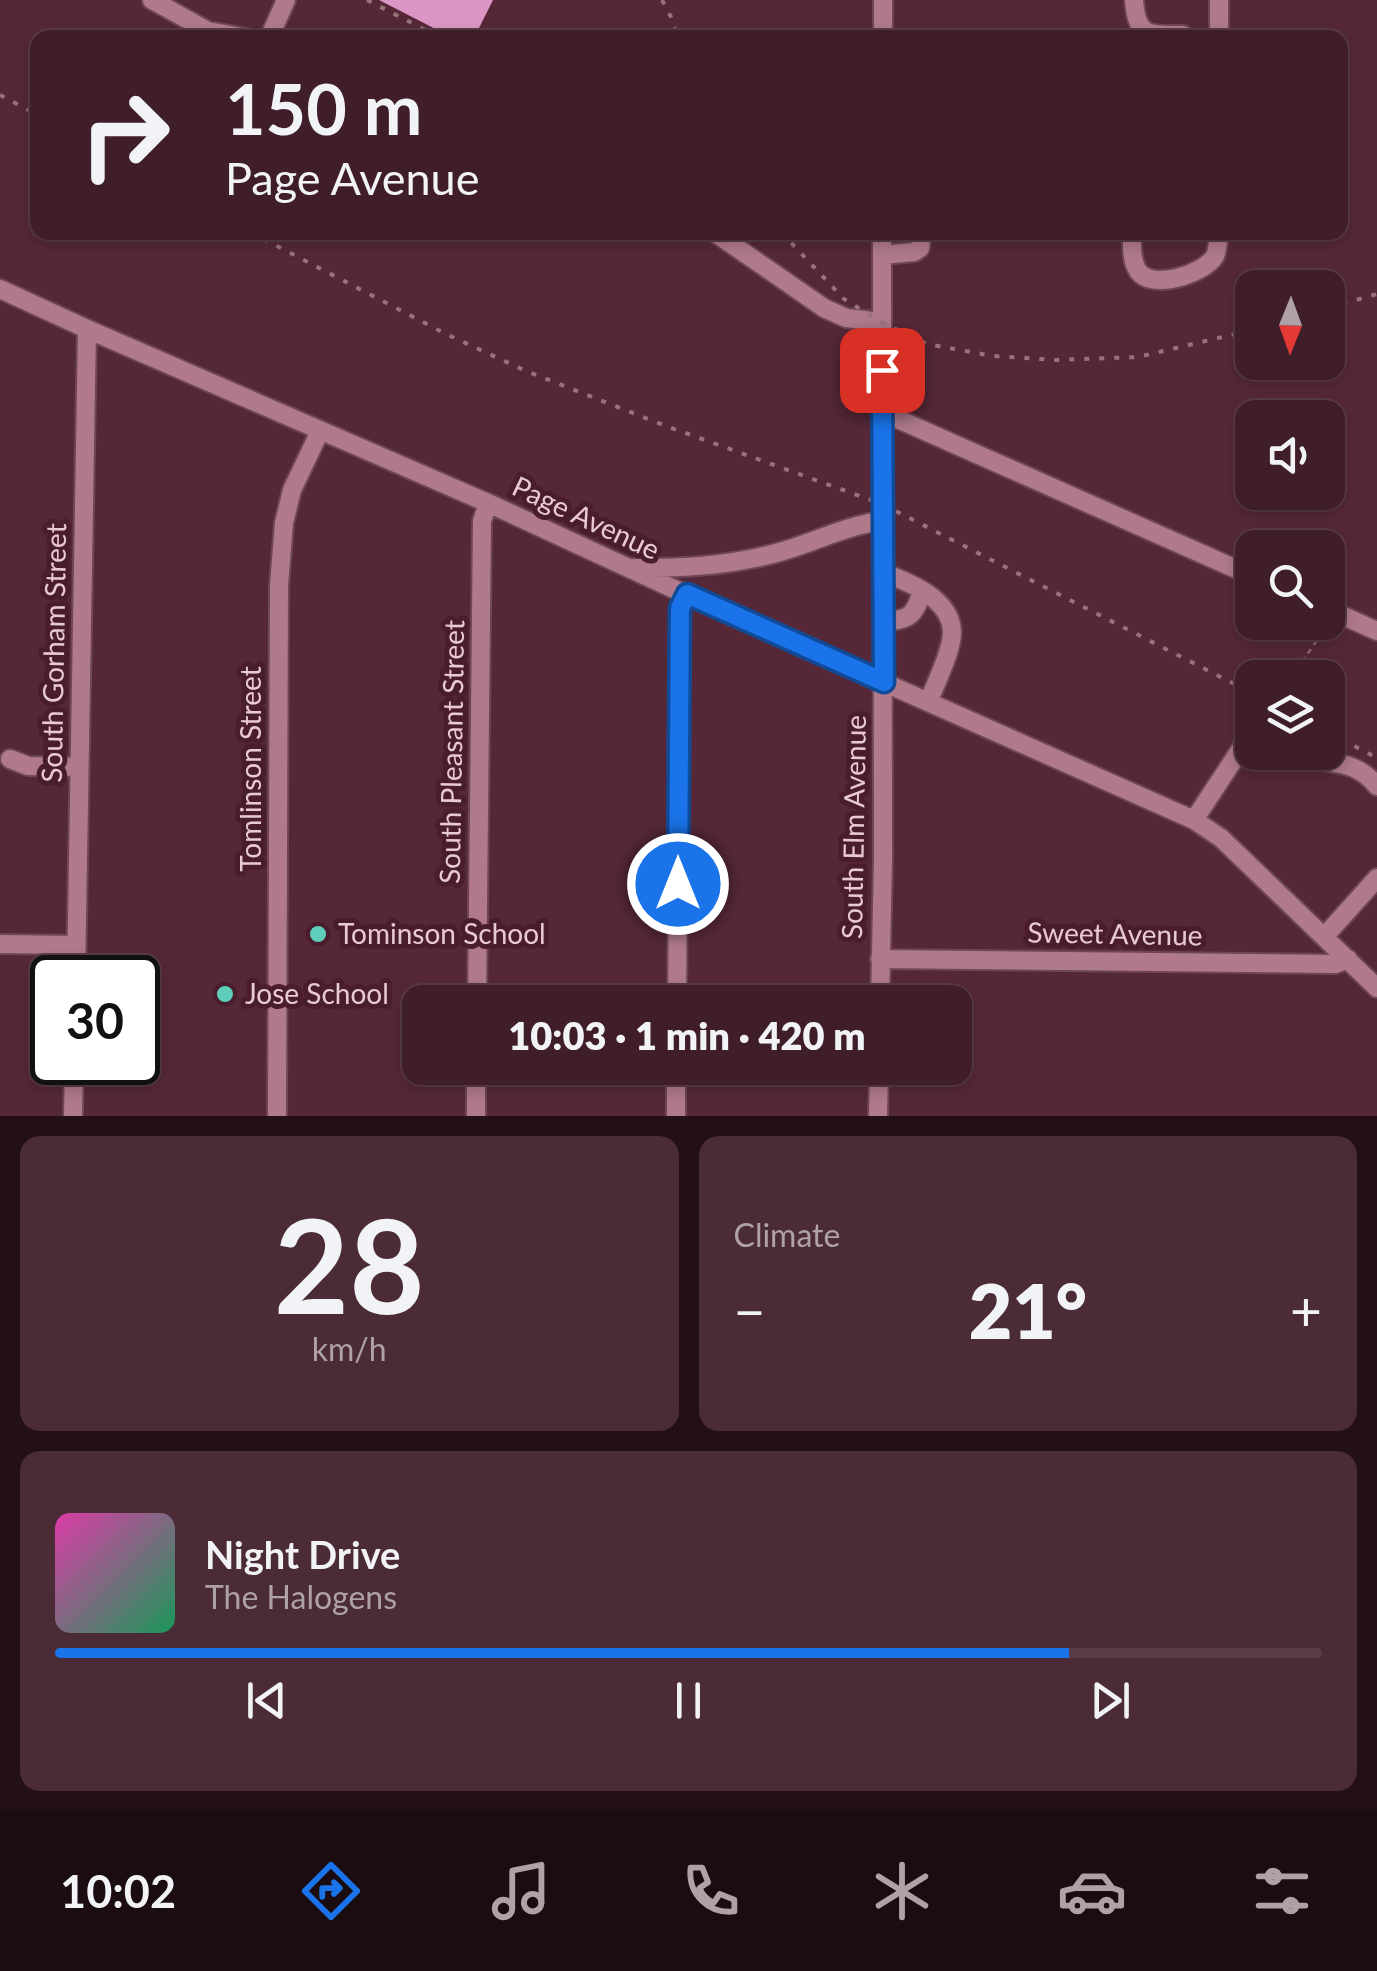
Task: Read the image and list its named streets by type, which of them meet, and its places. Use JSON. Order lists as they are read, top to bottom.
{
  "streets": {
    "street": [
      "Page Avenue",
      "South Gorham Street",
      "South Pleasant Street",
      "Tomlinson Street",
      "South Elm Avenue",
      "Sweet Avenue"
    ]
  },
  "crossings": [
    ["Page Avenue", "South Gorham Street"],
    ["Page Avenue", "South Pleasant Street"],
    ["Page Avenue", "Tomlinson Street"],
    ["Page Avenue", "South Elm Avenue"],
    ["Page Avenue", "Sweet Avenue"],
    ["South Elm Avenue", "Sweet Avenue"]
  ],
  "places": ["Tominson School", "Jose School"],
  "north": "bottom",
  "page": {
    "turn": ["150 m", "Page Avenue"],
    "limit": "30",
    "trip": "10:03 · 1 min · 420 m",
    "tile": [
      ["28", "km/h"],
      "Climate"
    ],
    "heat": ["−", "21°", "+"],
    "song": ["Night Drive", "The Halogens"],
    "tabs": "10:02"
  }
}
